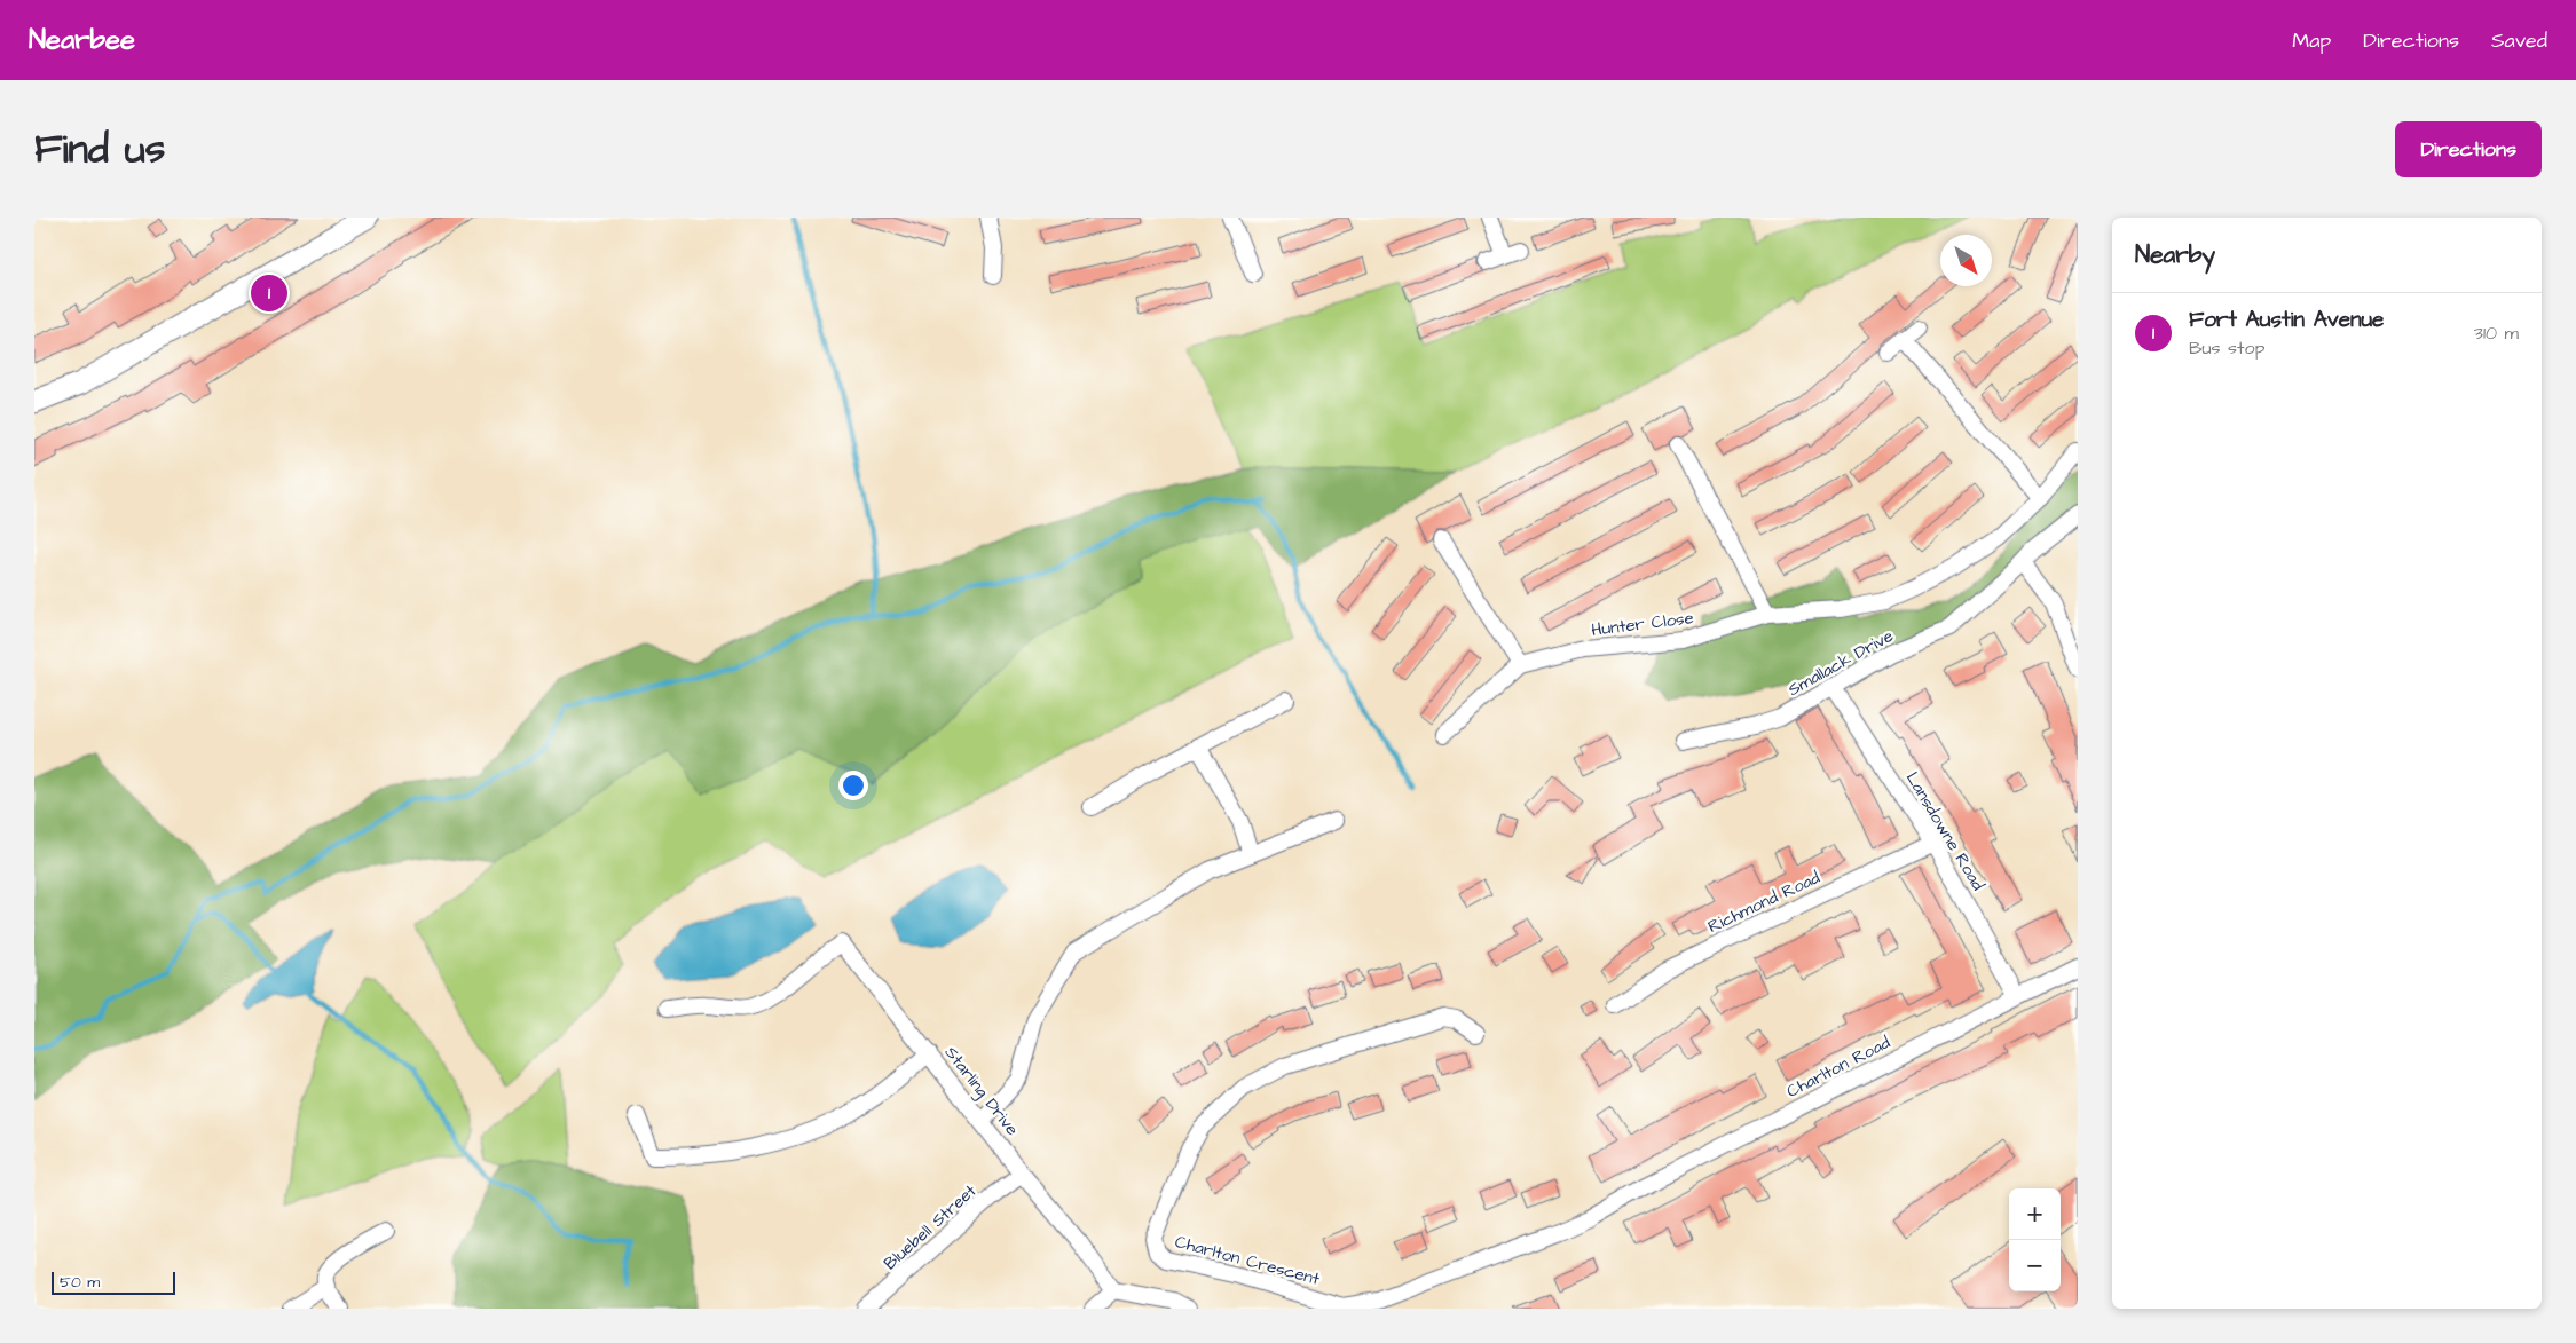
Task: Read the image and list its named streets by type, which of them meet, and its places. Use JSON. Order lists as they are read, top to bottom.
{
  "streets": {
    "street": [
      "Hunter Close",
      "Smallack Drive",
      "Lansdowne Road",
      "Richmond Road",
      "Charlton Road",
      "Starling Drive",
      "Bluebell Street",
      "Charlton Crescent"
    ]
  },
  "crossings": [
    ["Smallack Drive", "Lansdowne Road"],
    ["Lansdowne Road", "Richmond Road"],
    ["Lansdowne Road", "Charlton Road"],
    ["Charlton Road", "Charlton Crescent"],
    ["Starling Drive", "Bluebell Street"]
  ],
  "scale_bar": "50 m",
  "north": "bottom right",
  "page": {
    "header": "Nearbee",
    "nav": ["Map", "Directions", "Saved"],
    "title": "Find us",
    "buttons": "Directions",
    "heading": "Nearby",
    "pins": "1",
    "list": [
      {
        "mark": "1",
        "name": "Fort Austin Avenue",
        "note": "Bus stop",
        "value": "310 m"
      }
    ],
    "map_buttons": ["+", "−"],
    "scale": "50 m"
  }
}
